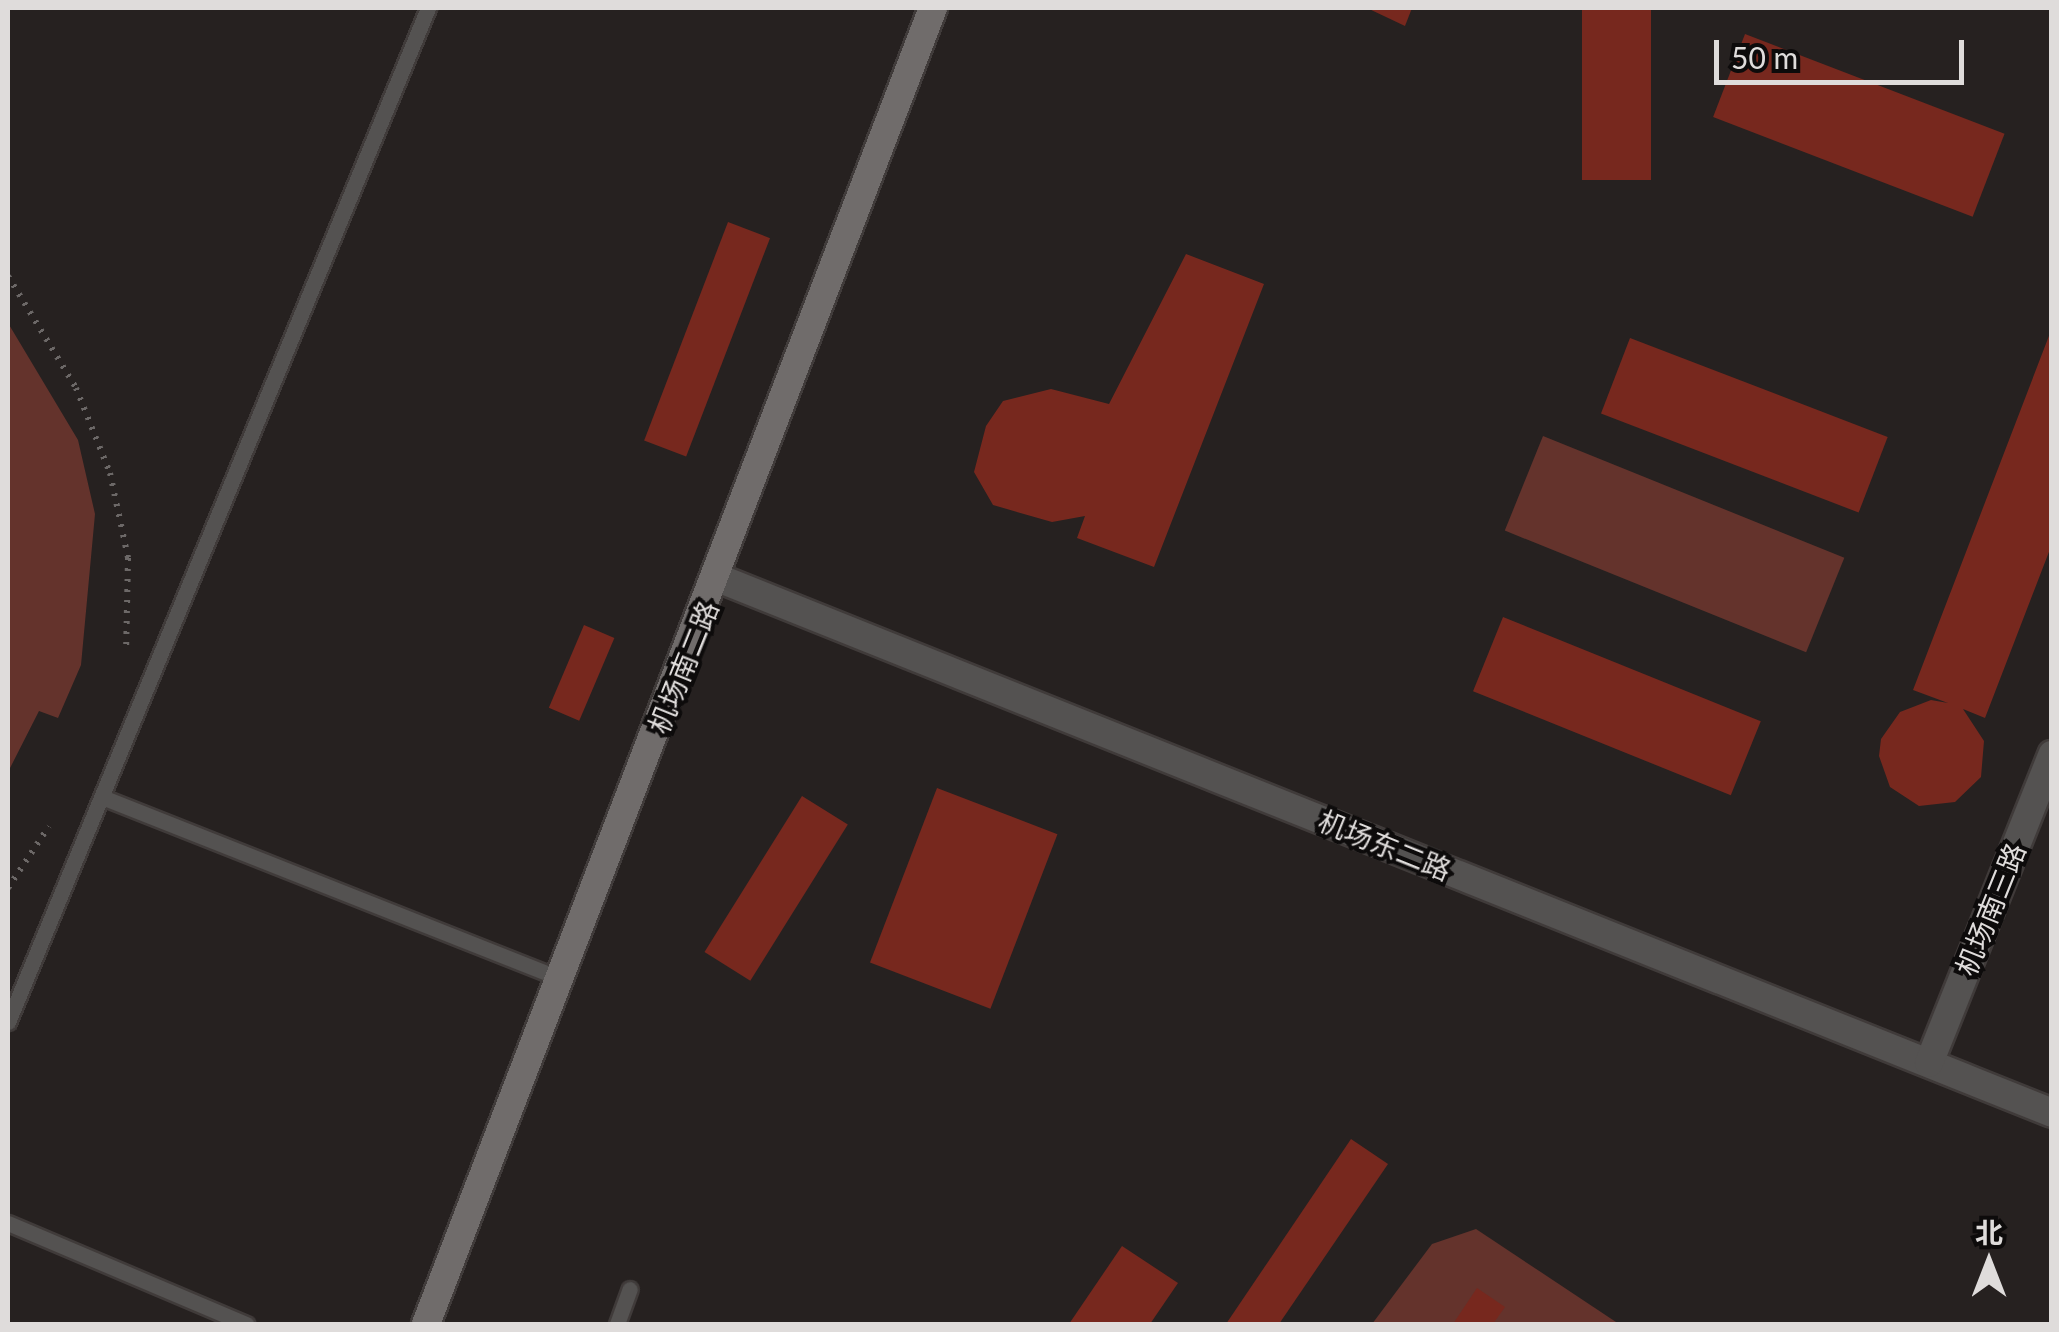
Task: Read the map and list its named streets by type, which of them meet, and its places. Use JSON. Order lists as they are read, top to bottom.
{
  "streets": {
    "main road": ["机场南二路"],
    "street": ["机场东二路", "机场南三路"]
  },
  "crossings": [
    ["机场南二路", "机场东二路"],
    ["机场东二路", "机场南三路"]
  ],
  "scale_bar": "50 m",
  "north": "top"
}
